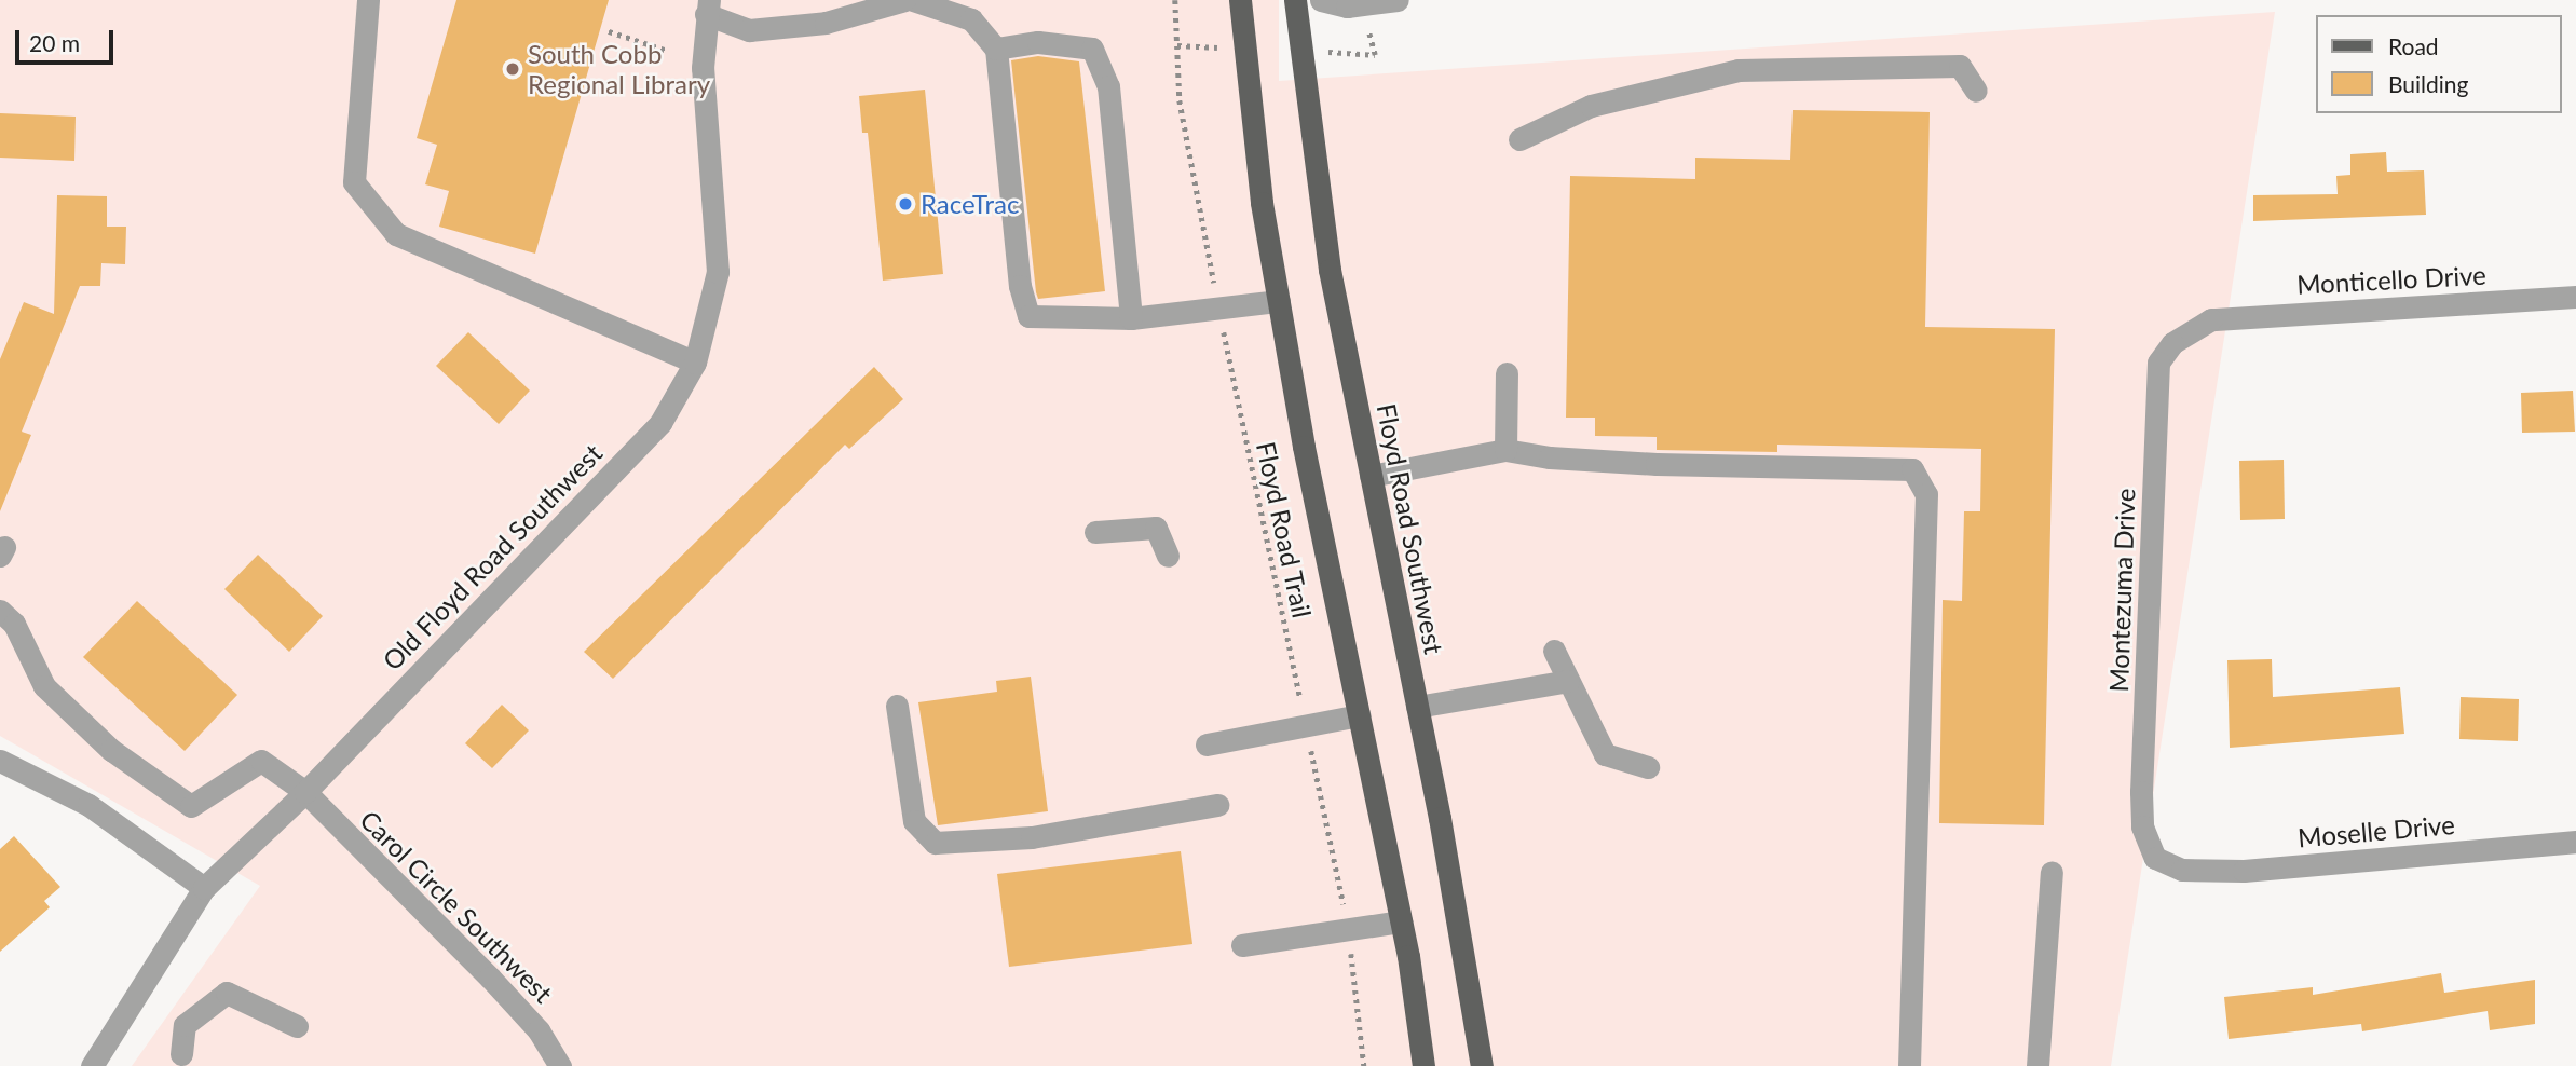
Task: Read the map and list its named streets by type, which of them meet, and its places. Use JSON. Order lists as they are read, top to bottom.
{
  "streets": {
    "main road": ["Floyd Road Southwest"],
    "street": [
      "Monticello Drive",
      "Old Floyd Road Southwest",
      "Montezuma Drive",
      "Moselle Drive",
      "Carol Circle Southwest"
    ],
    "path": ["Floyd Road Trail"]
  },
  "crossings": [
    ["Monticello Drive", "Montezuma Drive"],
    ["Old Floyd Road Southwest", "Carol Circle Southwest"],
    ["Montezuma Drive", "Moselle Drive"]
  ],
  "places": ["South Cobb Regional Library", "RaceTrac"],
  "legend": ["Road", "Building"],
  "scale_bar": "20 m"
}
